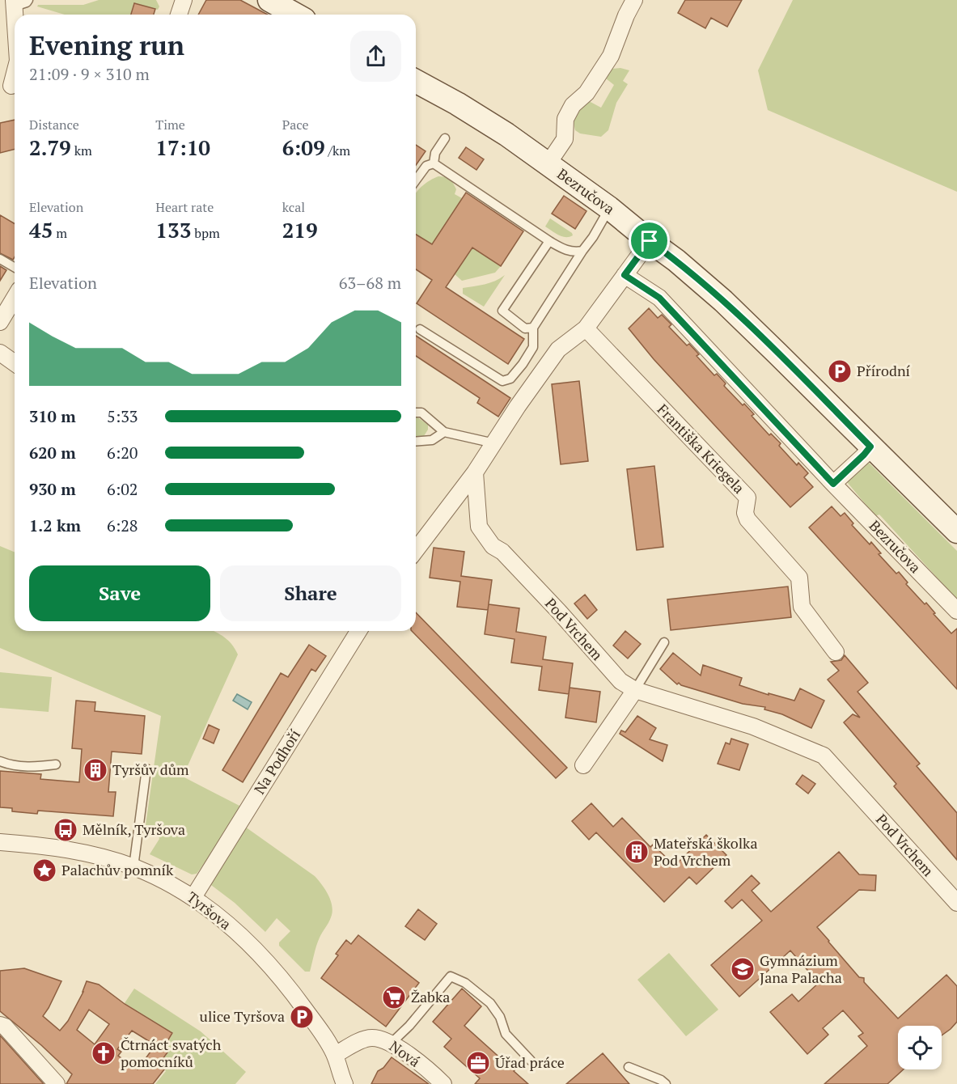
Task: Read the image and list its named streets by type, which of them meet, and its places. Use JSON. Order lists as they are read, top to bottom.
{
  "streets": {
    "street": [
      "Bezručova",
      "Františka Kriegela",
      "Pod Vrchem",
      "Na Podhoří",
      "Tyršova",
      "Nová"
    ]
  },
  "crossings": [
    ["Na Podhoří", "Tyršova"],
    ["Tyršova", "Nová"]
  ],
  "places": {
    "parking": ["Přírodní", "ulice Tyršova"],
    "building": ["Tyršův dům", "Mateřská školka Pod Vrchem"],
    "bus stop": ["Mělník, Tyršova"],
    "place": ["Palachův pomník"],
    "school or university": ["Gymnázium Jana Palacha"],
    "supermarket": ["Žabka"],
    "church": ["Čtrnáct svatých pomocníků"],
    "office": ["Úřad práce"]
  },
  "page": {
    "heading": ["Evening run", "21:09 · 9 × 310 m"],
    "stats": [
      ["Distance", "2.79 km"],
      ["Time", "17:10"],
      ["Pace", "6:09 /km"],
      ["Elevation", "45 m"],
      ["Heart rate", "133 bpm"],
      ["kcal", "219"]
    ],
    "chart": ["Elevation", "63–68 m"],
    "list": [
      {
        "name": "310 m",
        "note": "5:33"
      },
      {
        "name": "620 m",
        "note": "6:20"
      },
      {
        "name": "930 m",
        "note": "6:02"
      },
      {
        "name": "1.2 km",
        "note": "6:28"
      }
    ],
    "buttons": ["Save", "Share"]
  }
}
